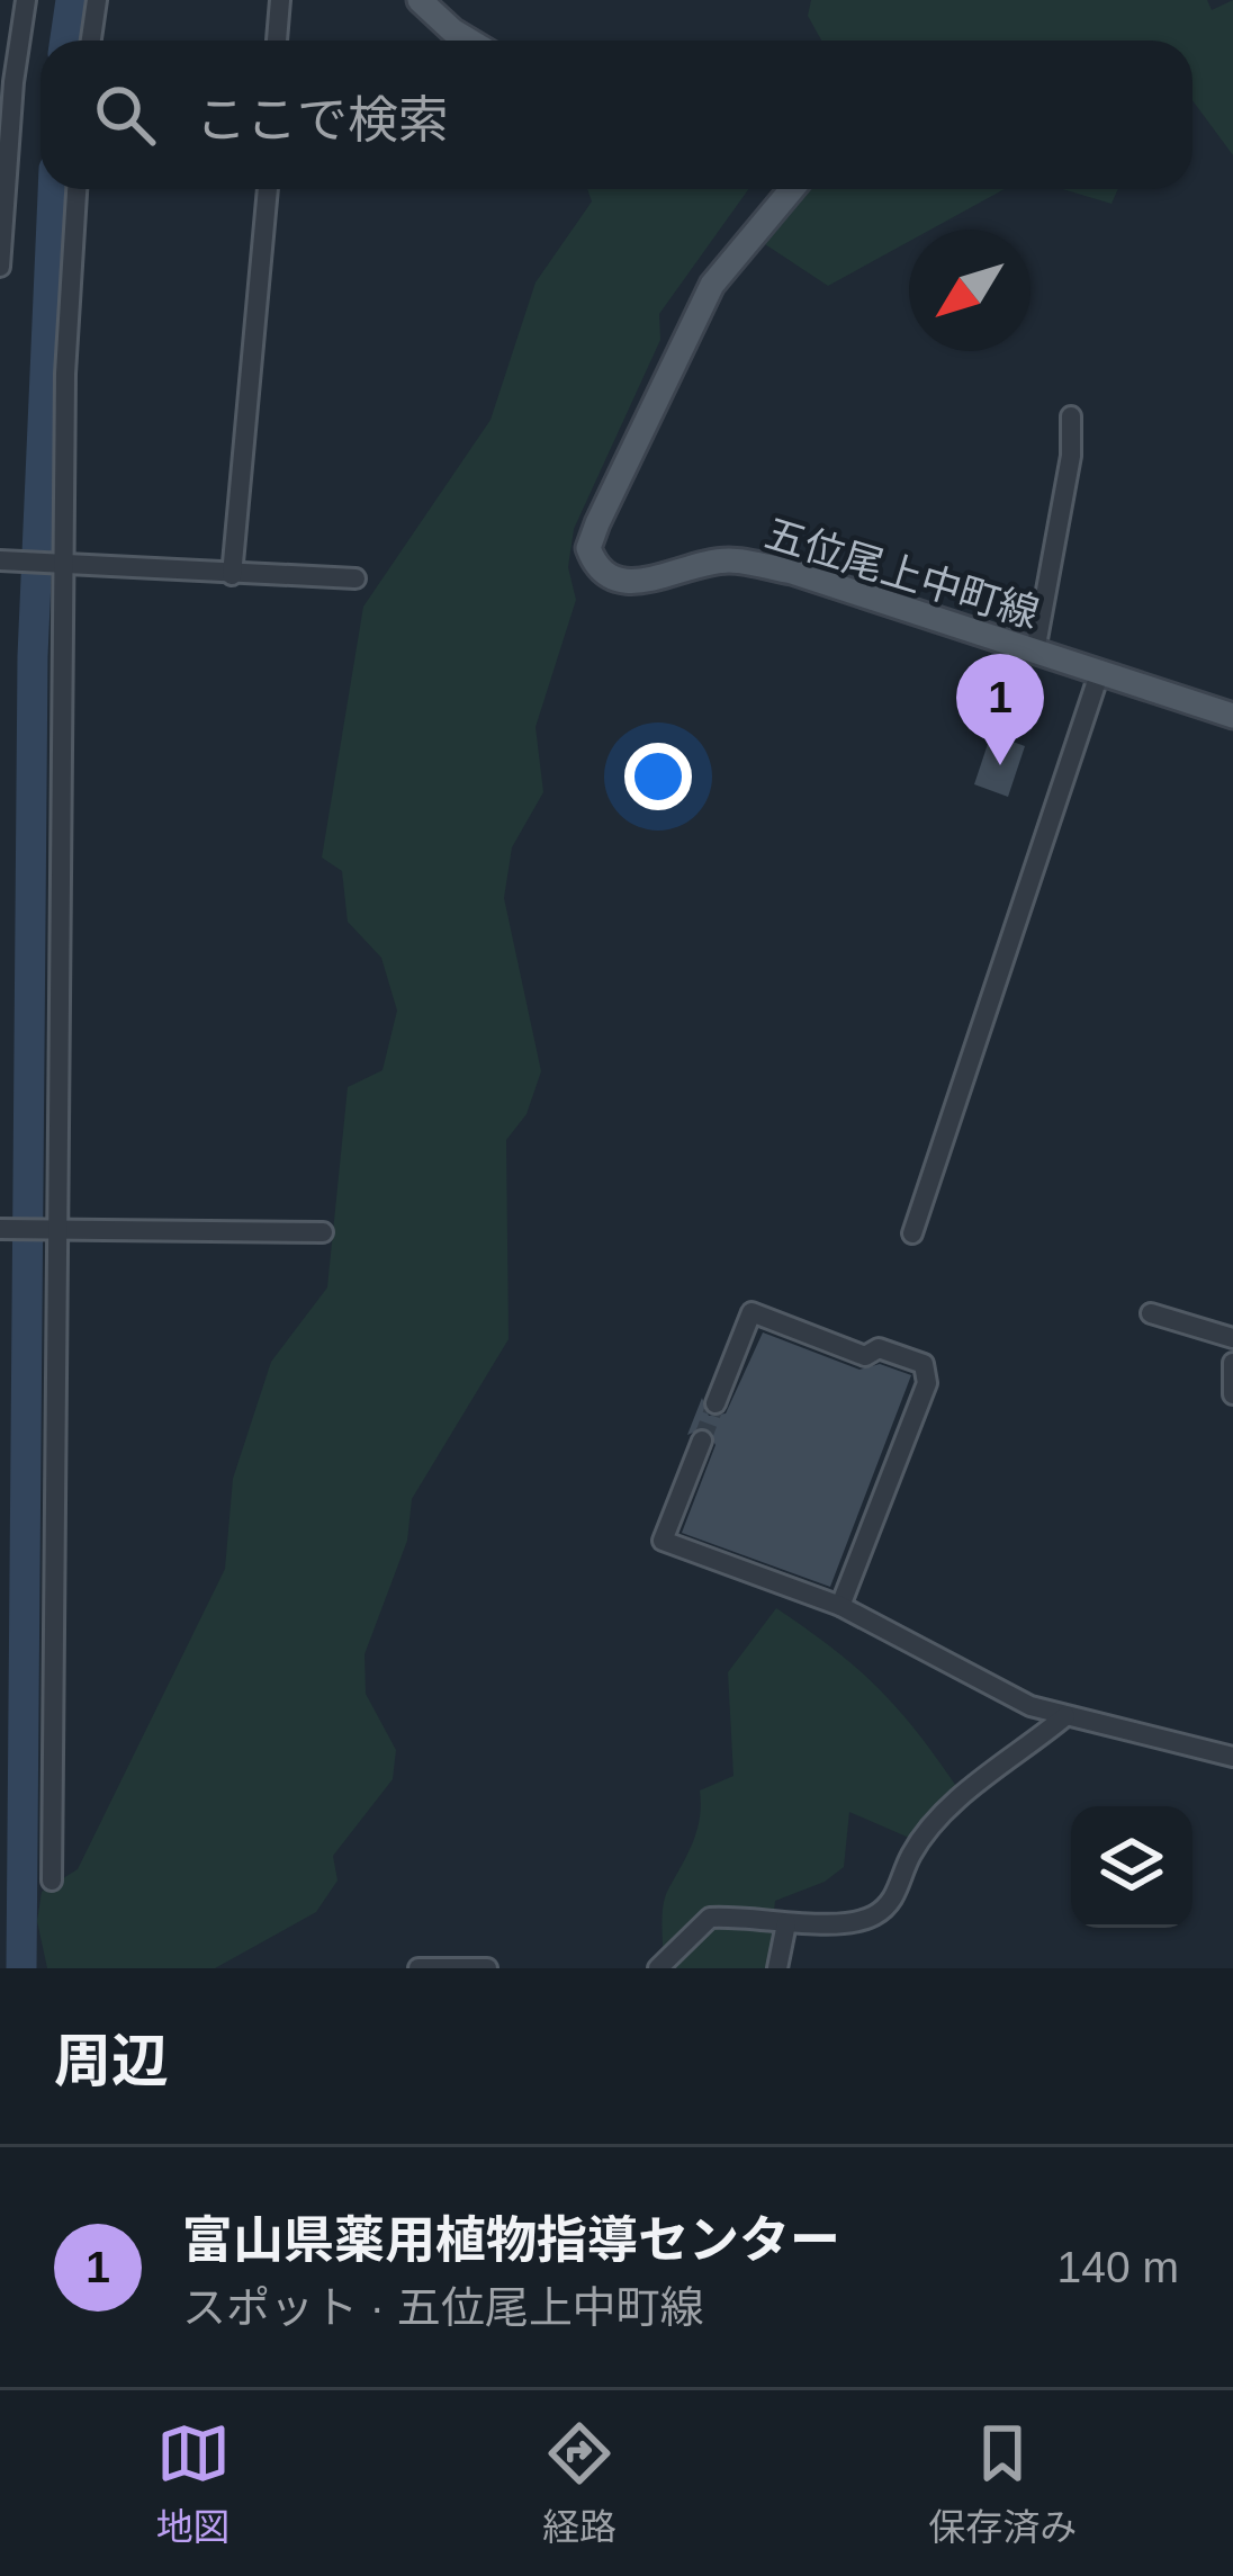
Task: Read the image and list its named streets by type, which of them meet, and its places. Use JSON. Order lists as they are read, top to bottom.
{
  "streets": {
    "main road": ["五位尾上中町線"]
  },
  "north": "bottom left",
  "page": {
    "search": "ここで検索",
    "pins": "1",
    "heading": "周辺",
    "list": [
      {
        "mark": "1",
        "name": "富山県薬用植物指導センター",
        "note": "スポット · 五位尾上中町線",
        "value": "140 m"
      }
    ],
    "nav": ["地図", "経路", "保存済み"]
  }
}
